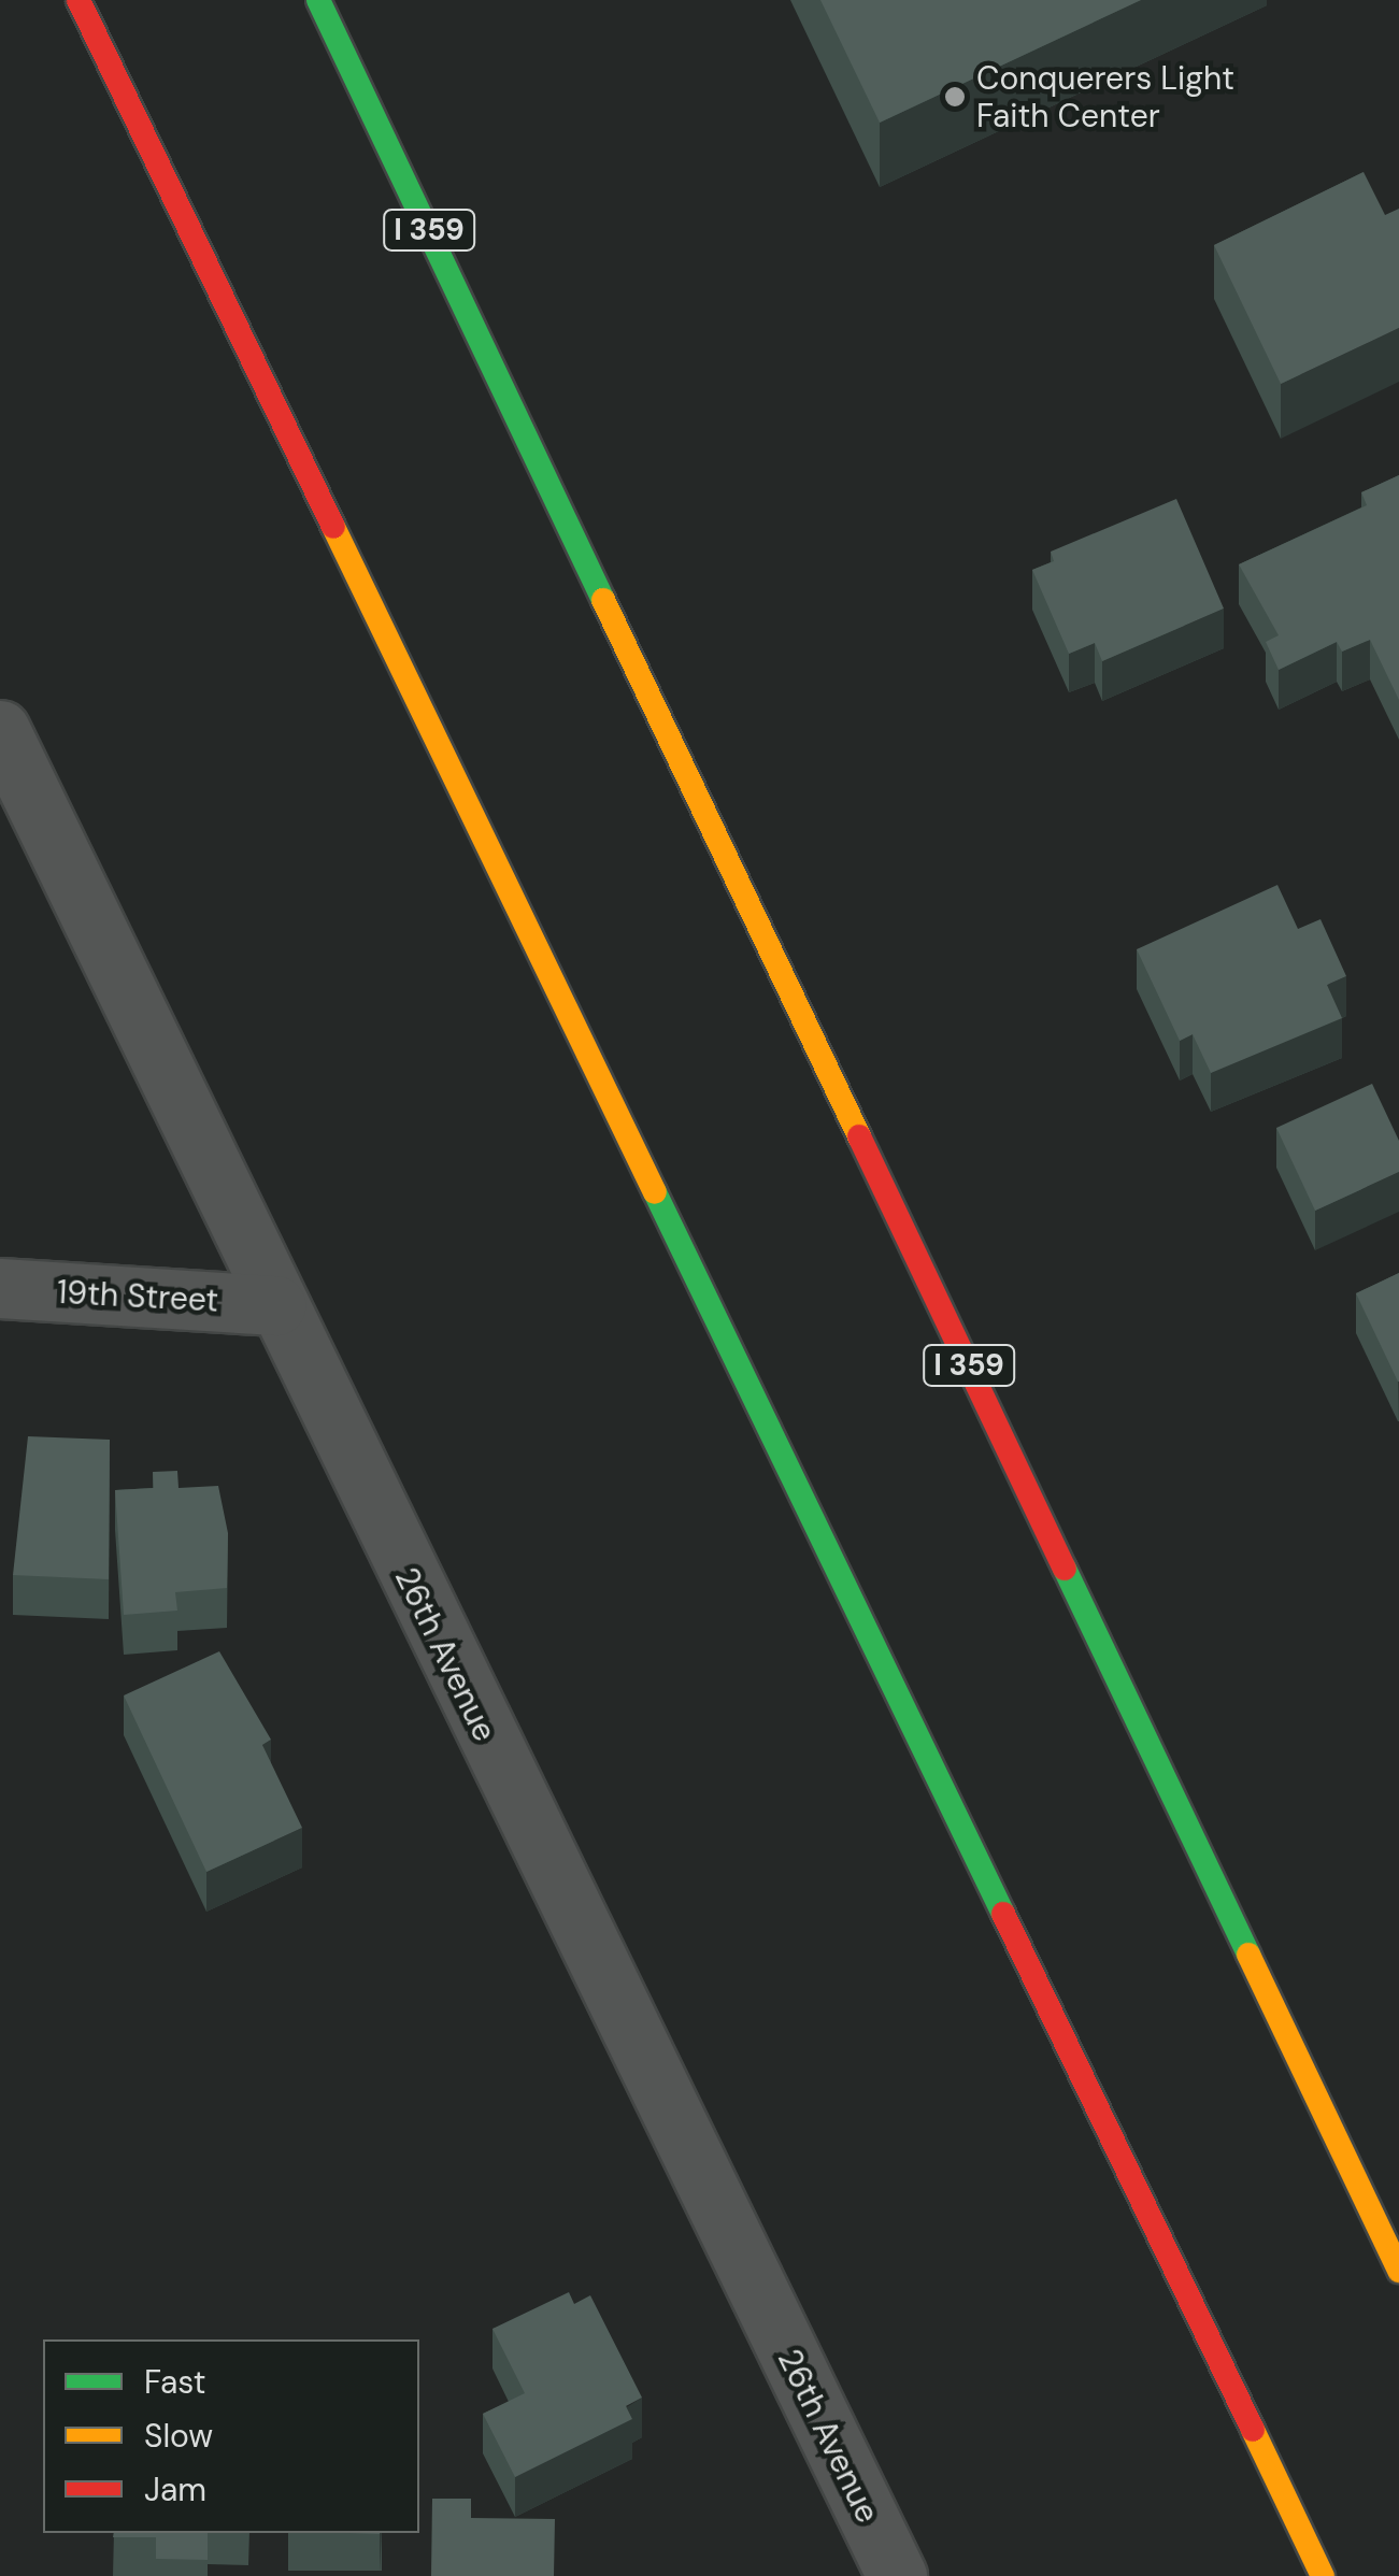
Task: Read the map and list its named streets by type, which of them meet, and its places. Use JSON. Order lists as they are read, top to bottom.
{
  "streets": {
    "highway": ["I 359"],
    "street": ["19th Street", "26th Avenue"]
  },
  "crossings": [
    ["19th Street", "26th Avenue"]
  ],
  "places": ["Conquerers Light Faith Center"],
  "legend": ["Fast", "Slow", "Jam"]
}
